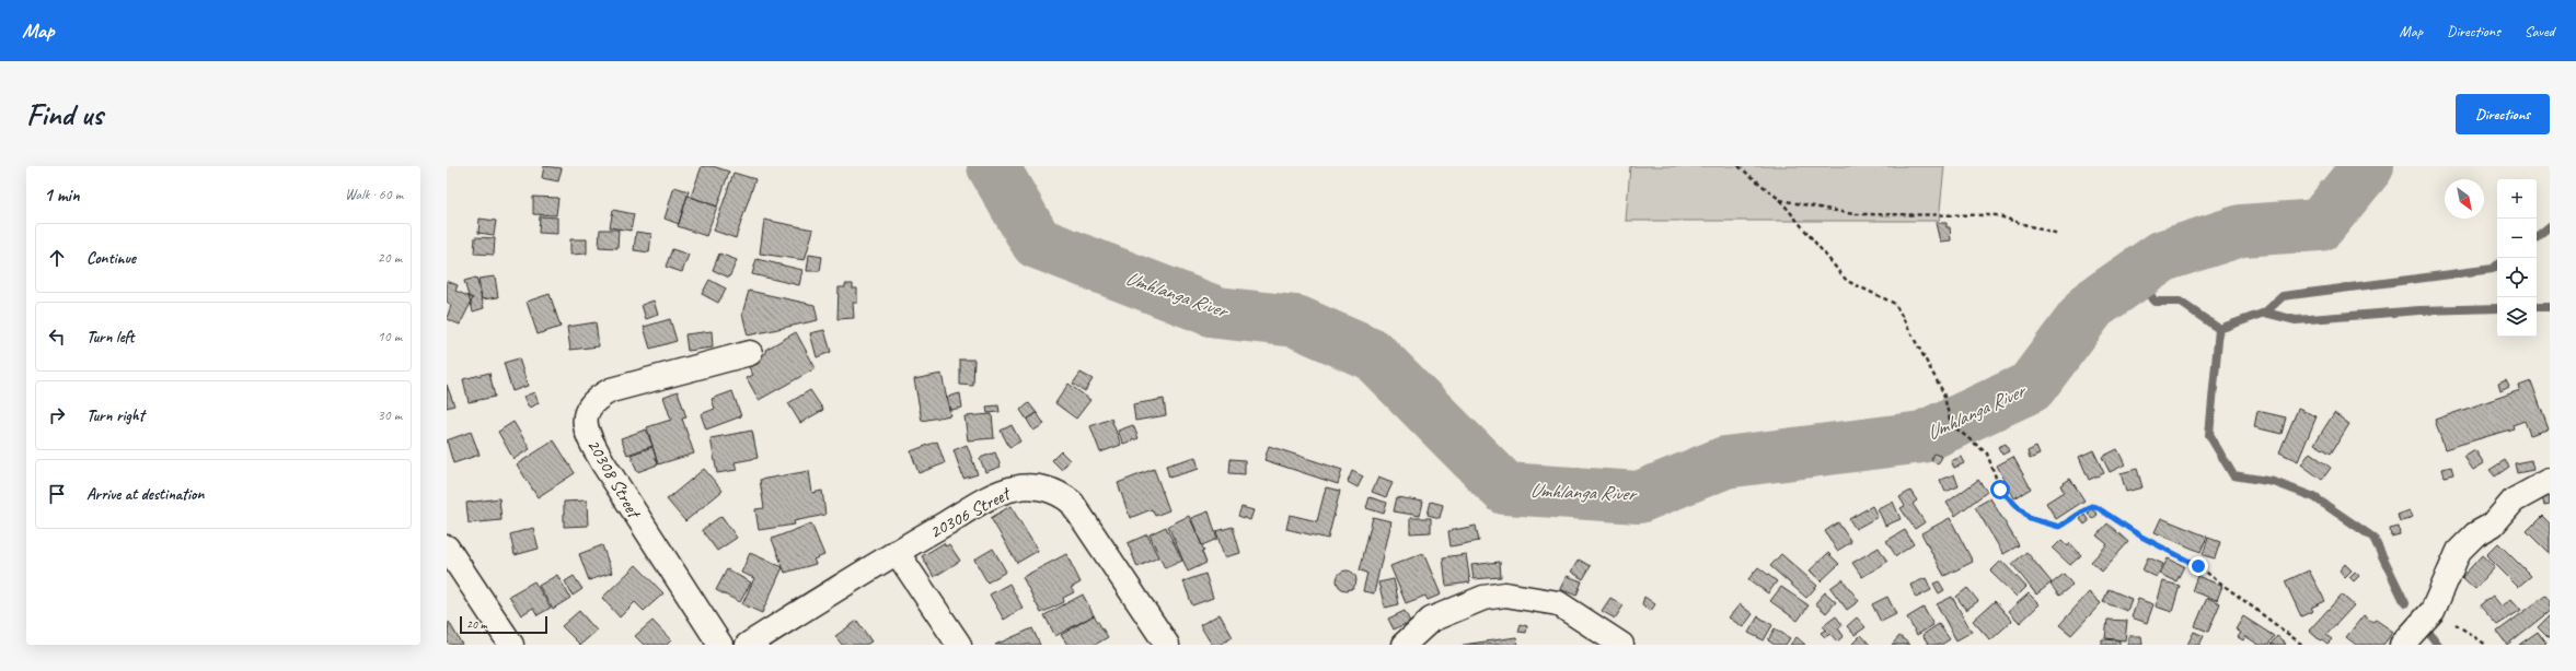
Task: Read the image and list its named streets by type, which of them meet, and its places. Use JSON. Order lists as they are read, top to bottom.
{
  "streets": {
    "street": ["20308 Street", "20306 Street"]
  },
  "water": ["Umhlanga River"],
  "scale_bar": "20 m",
  "north": "bottom right",
  "page": {
    "header": "Map",
    "nav": ["Map", "Directions", "Saved"],
    "buttons": "Directions",
    "title": "Find us",
    "heading": ["1 min", "Walk · 60 m"],
    "map_buttons": ["+", "−"],
    "list": [
      ["Continue", "20 m"],
      ["Turn left", "10 m"],
      ["Turn right", "30 m"],
      "Arrive at destination"
    ],
    "scale": "20 m"
  }
}
